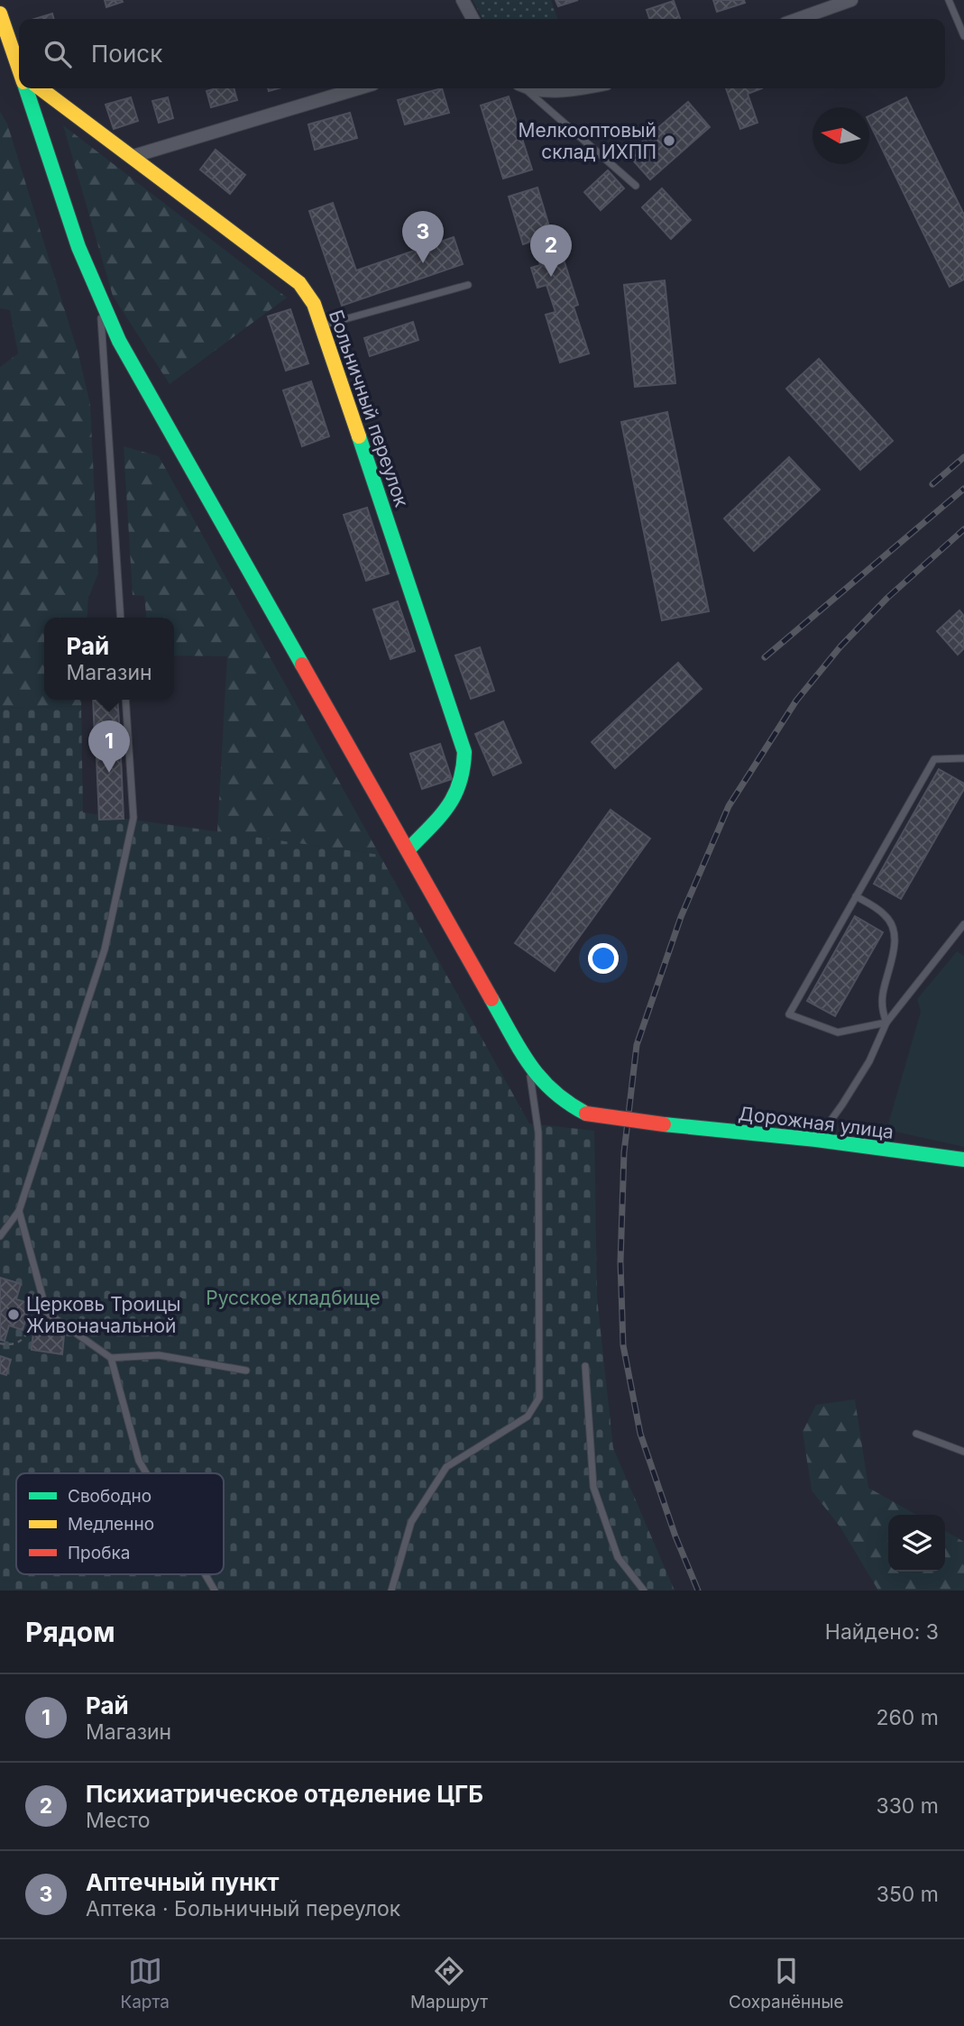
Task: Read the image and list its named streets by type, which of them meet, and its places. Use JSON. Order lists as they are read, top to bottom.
{
  "streets": {
    "street": ["Больничный переулок", "Дорожная улица"]
  },
  "parks": ["Русское кладбище"],
  "places": ["Мелкооптовый склад ИХПП", "Церковь Троицы Живоначальной"],
  "legend": ["Свободно", "Медленно", "Пробка"],
  "north": "left",
  "page": {
    "search": "Поиск",
    "pins": ["3", "2", "1"],
    "popup": ["Рай", "Магазин"],
    "heading": ["Рядом", "Найдено: 3"],
    "list": [
      {
        "mark": "1",
        "name": "Рай",
        "note": "Магазин",
        "value": "260 m"
      },
      {
        "mark": "2",
        "name": "Психиатрическое отделение ЦГБ",
        "note": "Место",
        "value": "330 m"
      },
      {
        "mark": "3",
        "name": "Аптечный пункт",
        "note": "Аптека · Больничный переулок",
        "value": "350 m"
      }
    ],
    "nav": ["Карта", "Маршрут", "Сохранённые"]
  }
}
